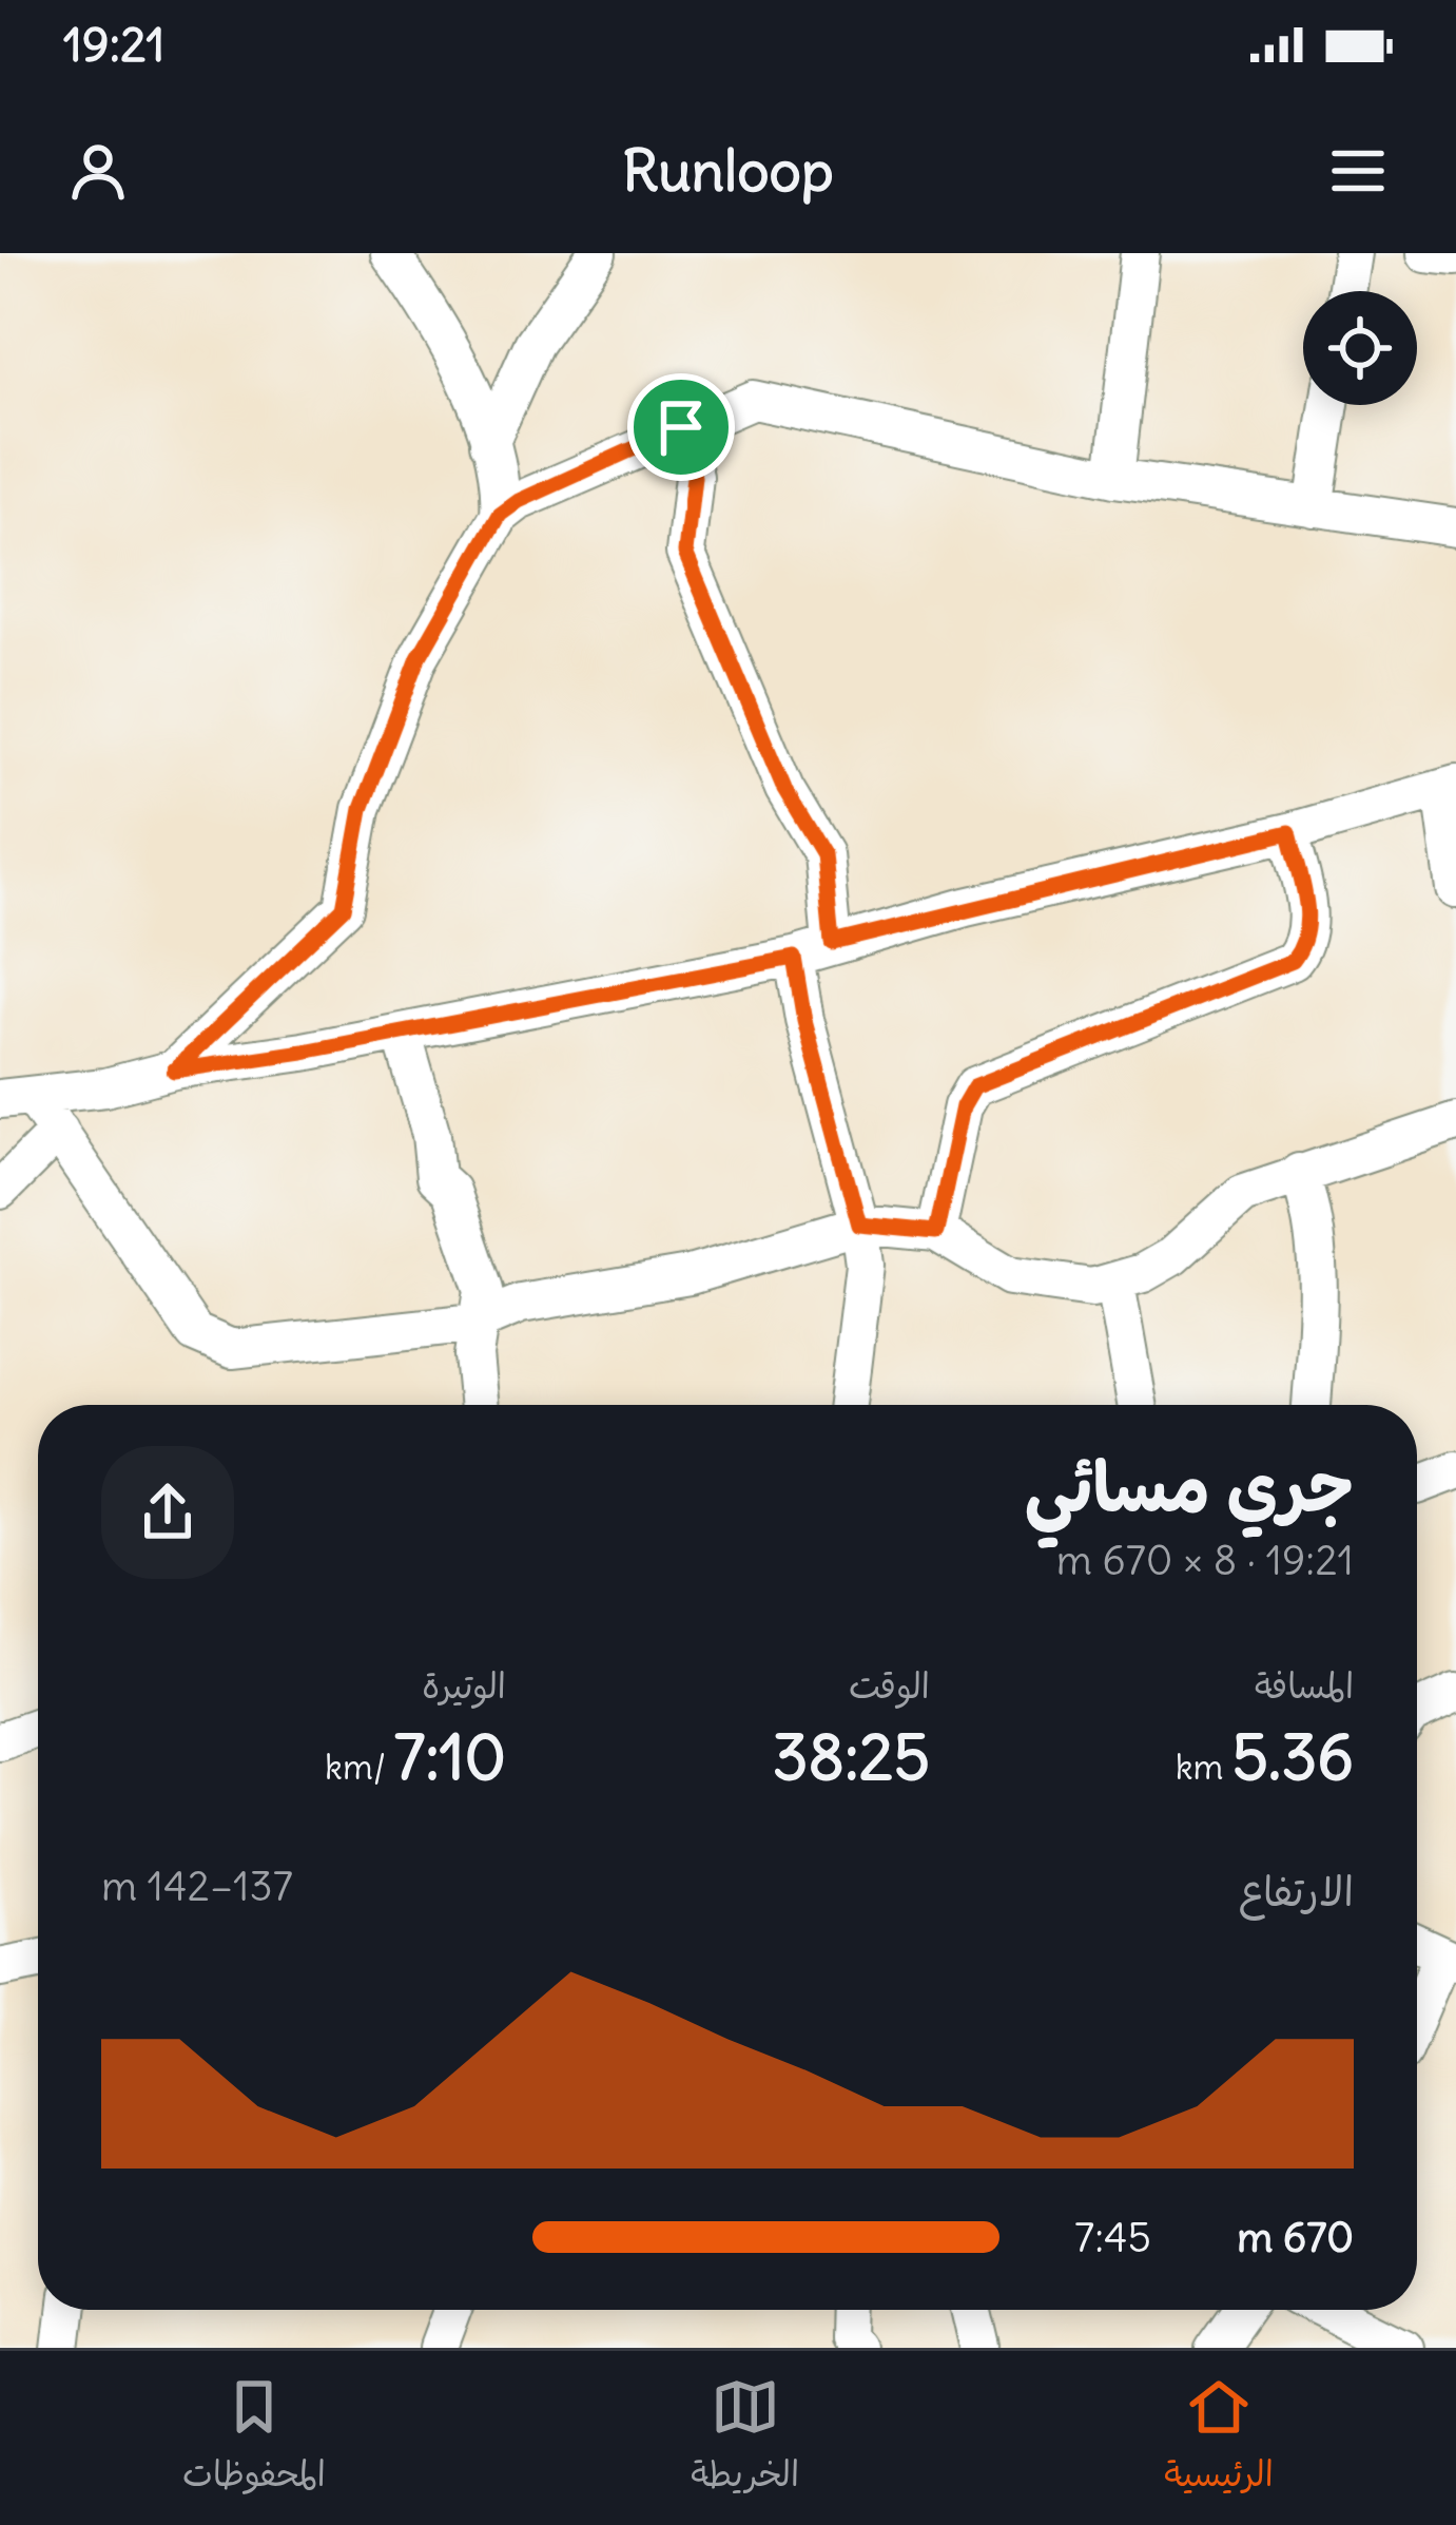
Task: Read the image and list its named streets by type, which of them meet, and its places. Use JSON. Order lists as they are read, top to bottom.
{
  "page": {
    "status": "19:21",
    "header": "Runloop",
    "heading": ["جري مسائي", "19:21 · 8 × 670 m"],
    "stats": [
      ["المسافة", "5.36 km"],
      ["الوقت", "38:25"],
      ["الوتيرة", "7:10 /km"]
    ],
    "chart": ["الارتفاع", "137–142 m"],
    "list": [
      {
        "name": "670 m",
        "note": "7:45"
      }
    ],
    "tabs": ["الرئيسية", "الخريطة", "المحفوظات"]
  }
}
